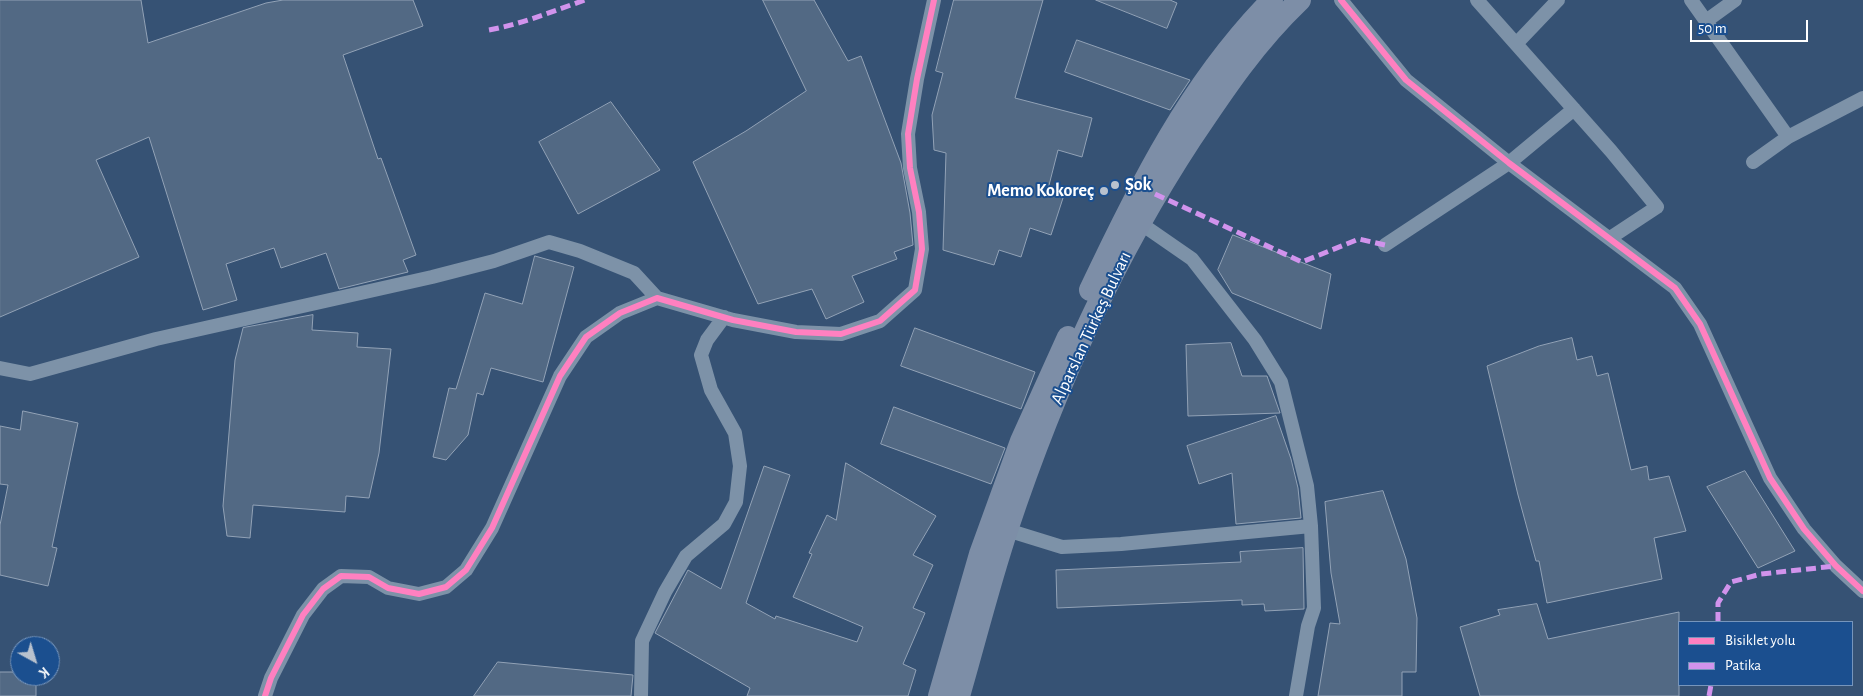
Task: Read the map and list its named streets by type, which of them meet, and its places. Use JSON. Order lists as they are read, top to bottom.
{
  "streets": {
    "main road": ["Alparslan Türkeş Bulvarı"]
  },
  "places": ["Şok", "Memo Kokoreç"],
  "legend": ["Bisiklet yolu", "Patika"],
  "scale_bar": "50 m",
  "north": "bottom right"
}
